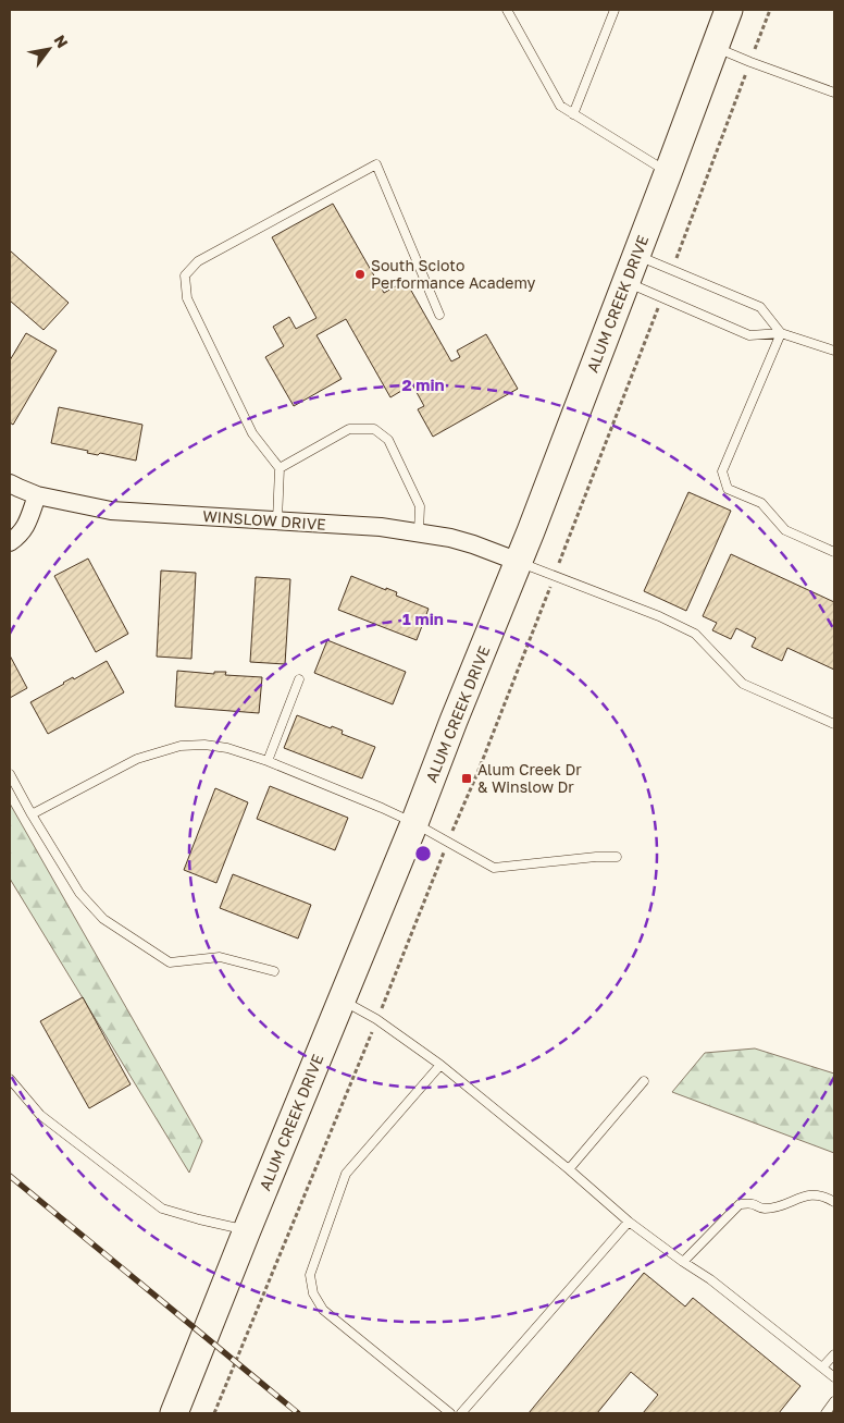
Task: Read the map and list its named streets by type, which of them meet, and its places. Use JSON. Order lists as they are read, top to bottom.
{
  "streets": {
    "main road": ["ALUM CREEK DRIVE"],
    "street": ["WINSLOW DRIVE"]
  },
  "crossings": [
    ["ALUM CREEK DRIVE", "WINSLOW DRIVE"]
  ],
  "places": {
    "other": ["South Scioto Performance Academy"],
    "transit": ["Alum Creek Dr & Winslow Dr"]
  },
  "north": "top right",
  "rings": ["2 min", "1 min"]
}
